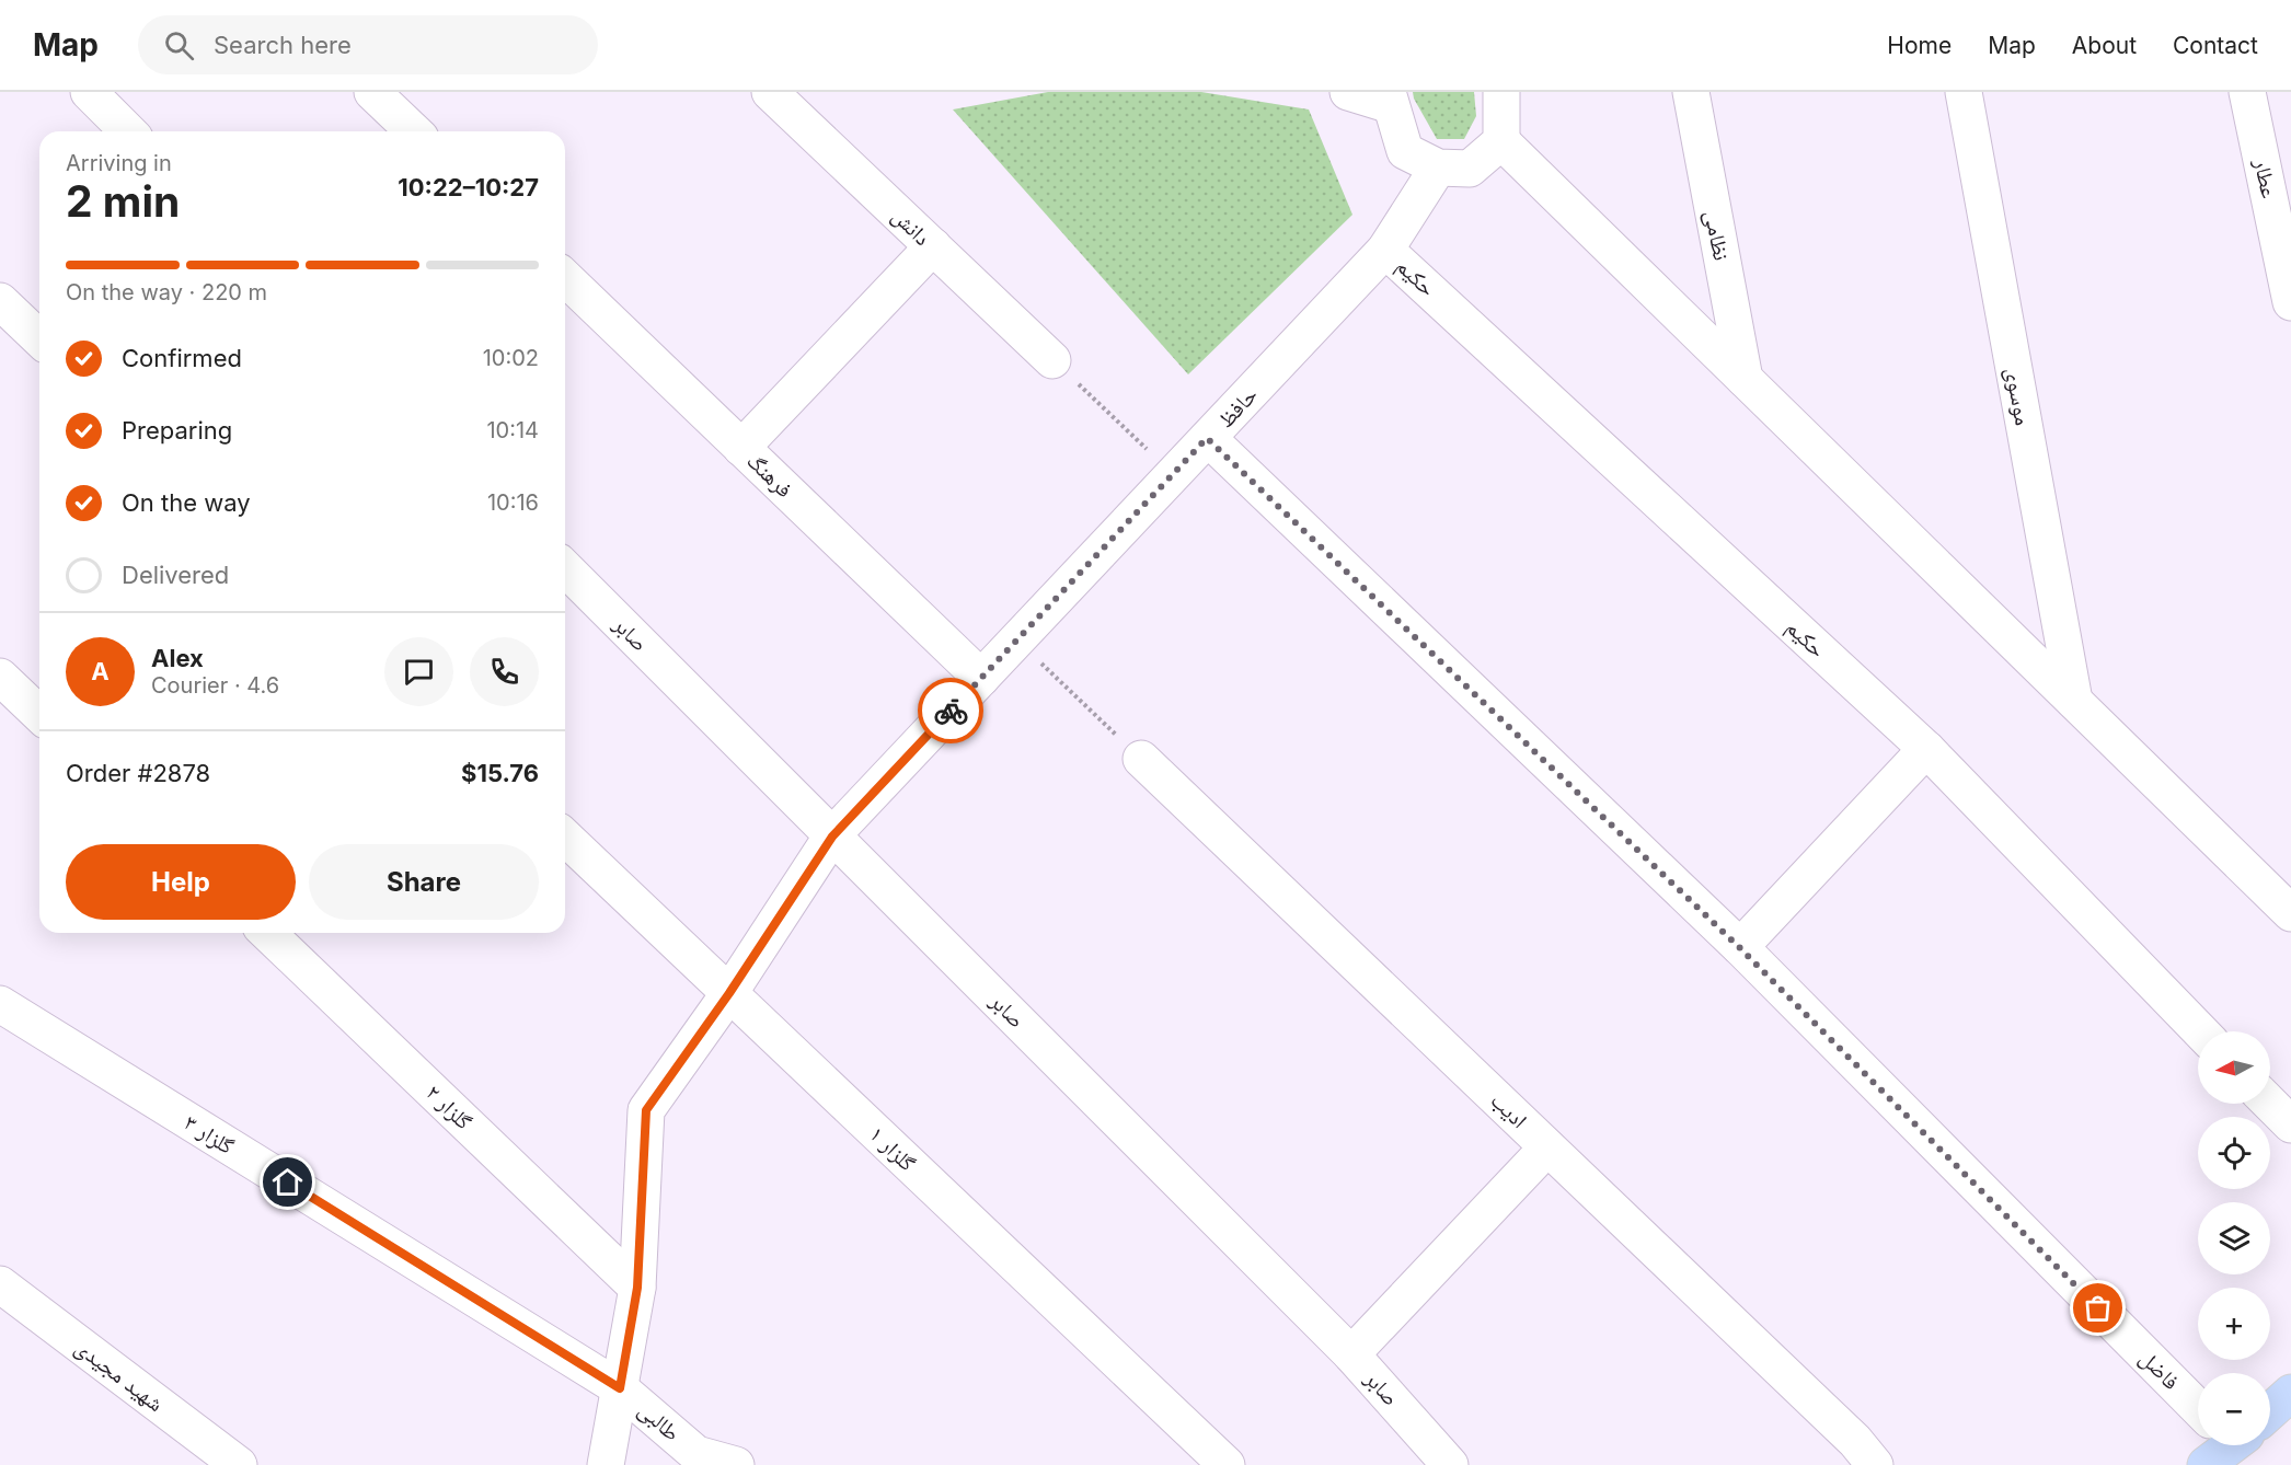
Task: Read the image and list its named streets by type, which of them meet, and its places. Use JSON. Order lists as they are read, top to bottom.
{
  "streets": {
    "street": [
      "عطار",
      "دانش",
      "نظامی",
      "حکیم",
      "موسوی",
      "حافظ",
      "فرهنگ",
      "صابر",
      "گلزار ۲",
      "ادیب",
      "گلزار ۳",
      "گلزار ۱",
      "فاضل",
      "شهید مجیدی",
      "طالبی"
    ]
  },
  "crossings": [
    ["حکیم", "حافظ"],
    ["حافظ", "فرهنگ"],
    ["حافظ", "صابر"],
    ["حافظ", "گلزار ۲"],
    ["حافظ", "گلزار ۳"],
    ["حافظ", "گلزار ۱"],
    ["حافظ", "فاضل"],
    ["حافظ", "طالبی"],
    ["گلزار ۳", "طالبی"]
  ],
  "north": "left",
  "page": {
    "header": "Map",
    "search": "Search here",
    "nav": [
      "Home",
      "Map",
      "About",
      "Contact"
    ],
    "heading": ["2 min", "Arriving in", "10:22–10:27"],
    "panel": [
      "Alex",
      "Courier · 4.6",
      "Order #2878",
      "$15.76"
    ],
    "bar": "On the way · 220 m",
    "list": [
      ["Confirmed", "10:02"],
      ["Preparing", "10:14"],
      ["On the way", "10:16"],
      "Delivered"
    ],
    "round": "A",
    "buttons": ["Help", "Share"],
    "map_buttons": ["+", "−"]
  }
}
